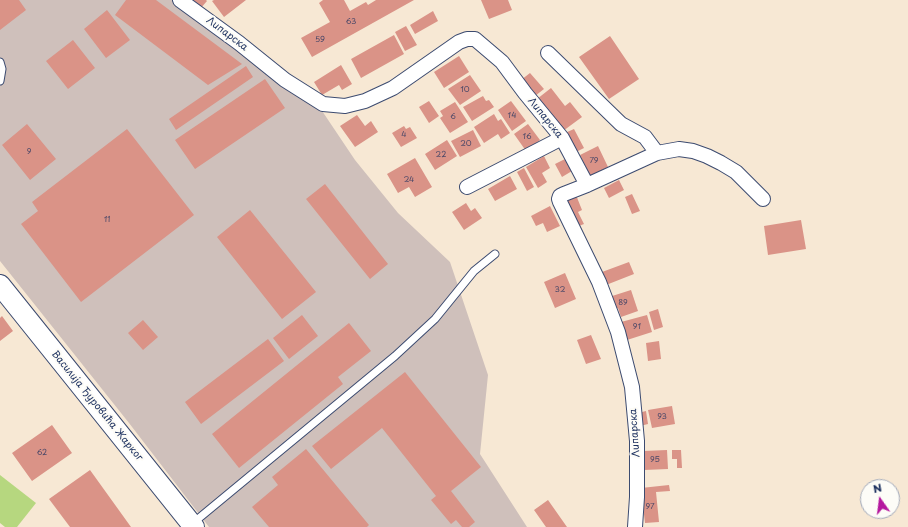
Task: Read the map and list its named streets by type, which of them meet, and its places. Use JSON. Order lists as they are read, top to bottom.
{
  "streets": {
    "main road": ["Василија Ђуровића Жарког"],
    "street": ["Липарска"]
  },
  "house_numbers": [
    "63",
    "59",
    "10",
    "14",
    "6",
    "4",
    "16",
    "20",
    "9",
    "22",
    "79",
    "24",
    "11",
    "32",
    "89",
    "91",
    "93",
    "62",
    "95",
    "97"
  ],
  "north": "top"
}
